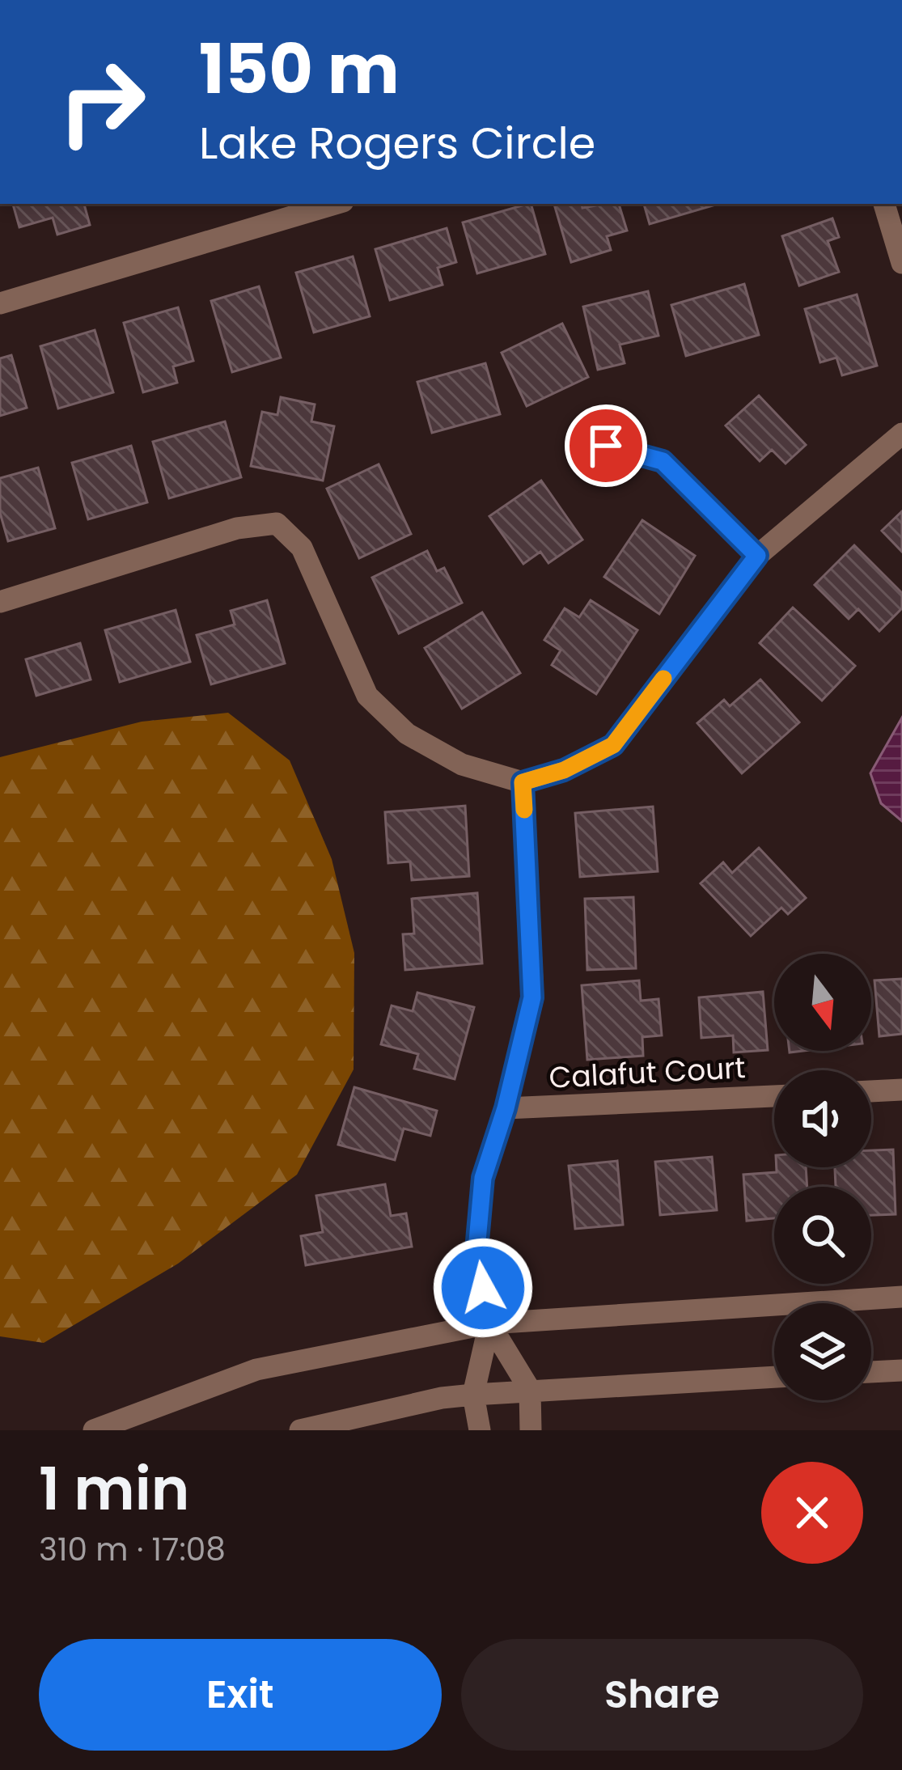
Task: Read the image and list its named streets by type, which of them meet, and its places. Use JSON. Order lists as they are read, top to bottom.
{
  "streets": {
    "street": ["Calafut Court"]
  },
  "north": "bottom",
  "page": {
    "turn": ["150 m", "Lake Rogers Circle"],
    "heading": ["1 min", "310 m · 17:08"],
    "buttons": ["Exit", "Share"]
  }
}
